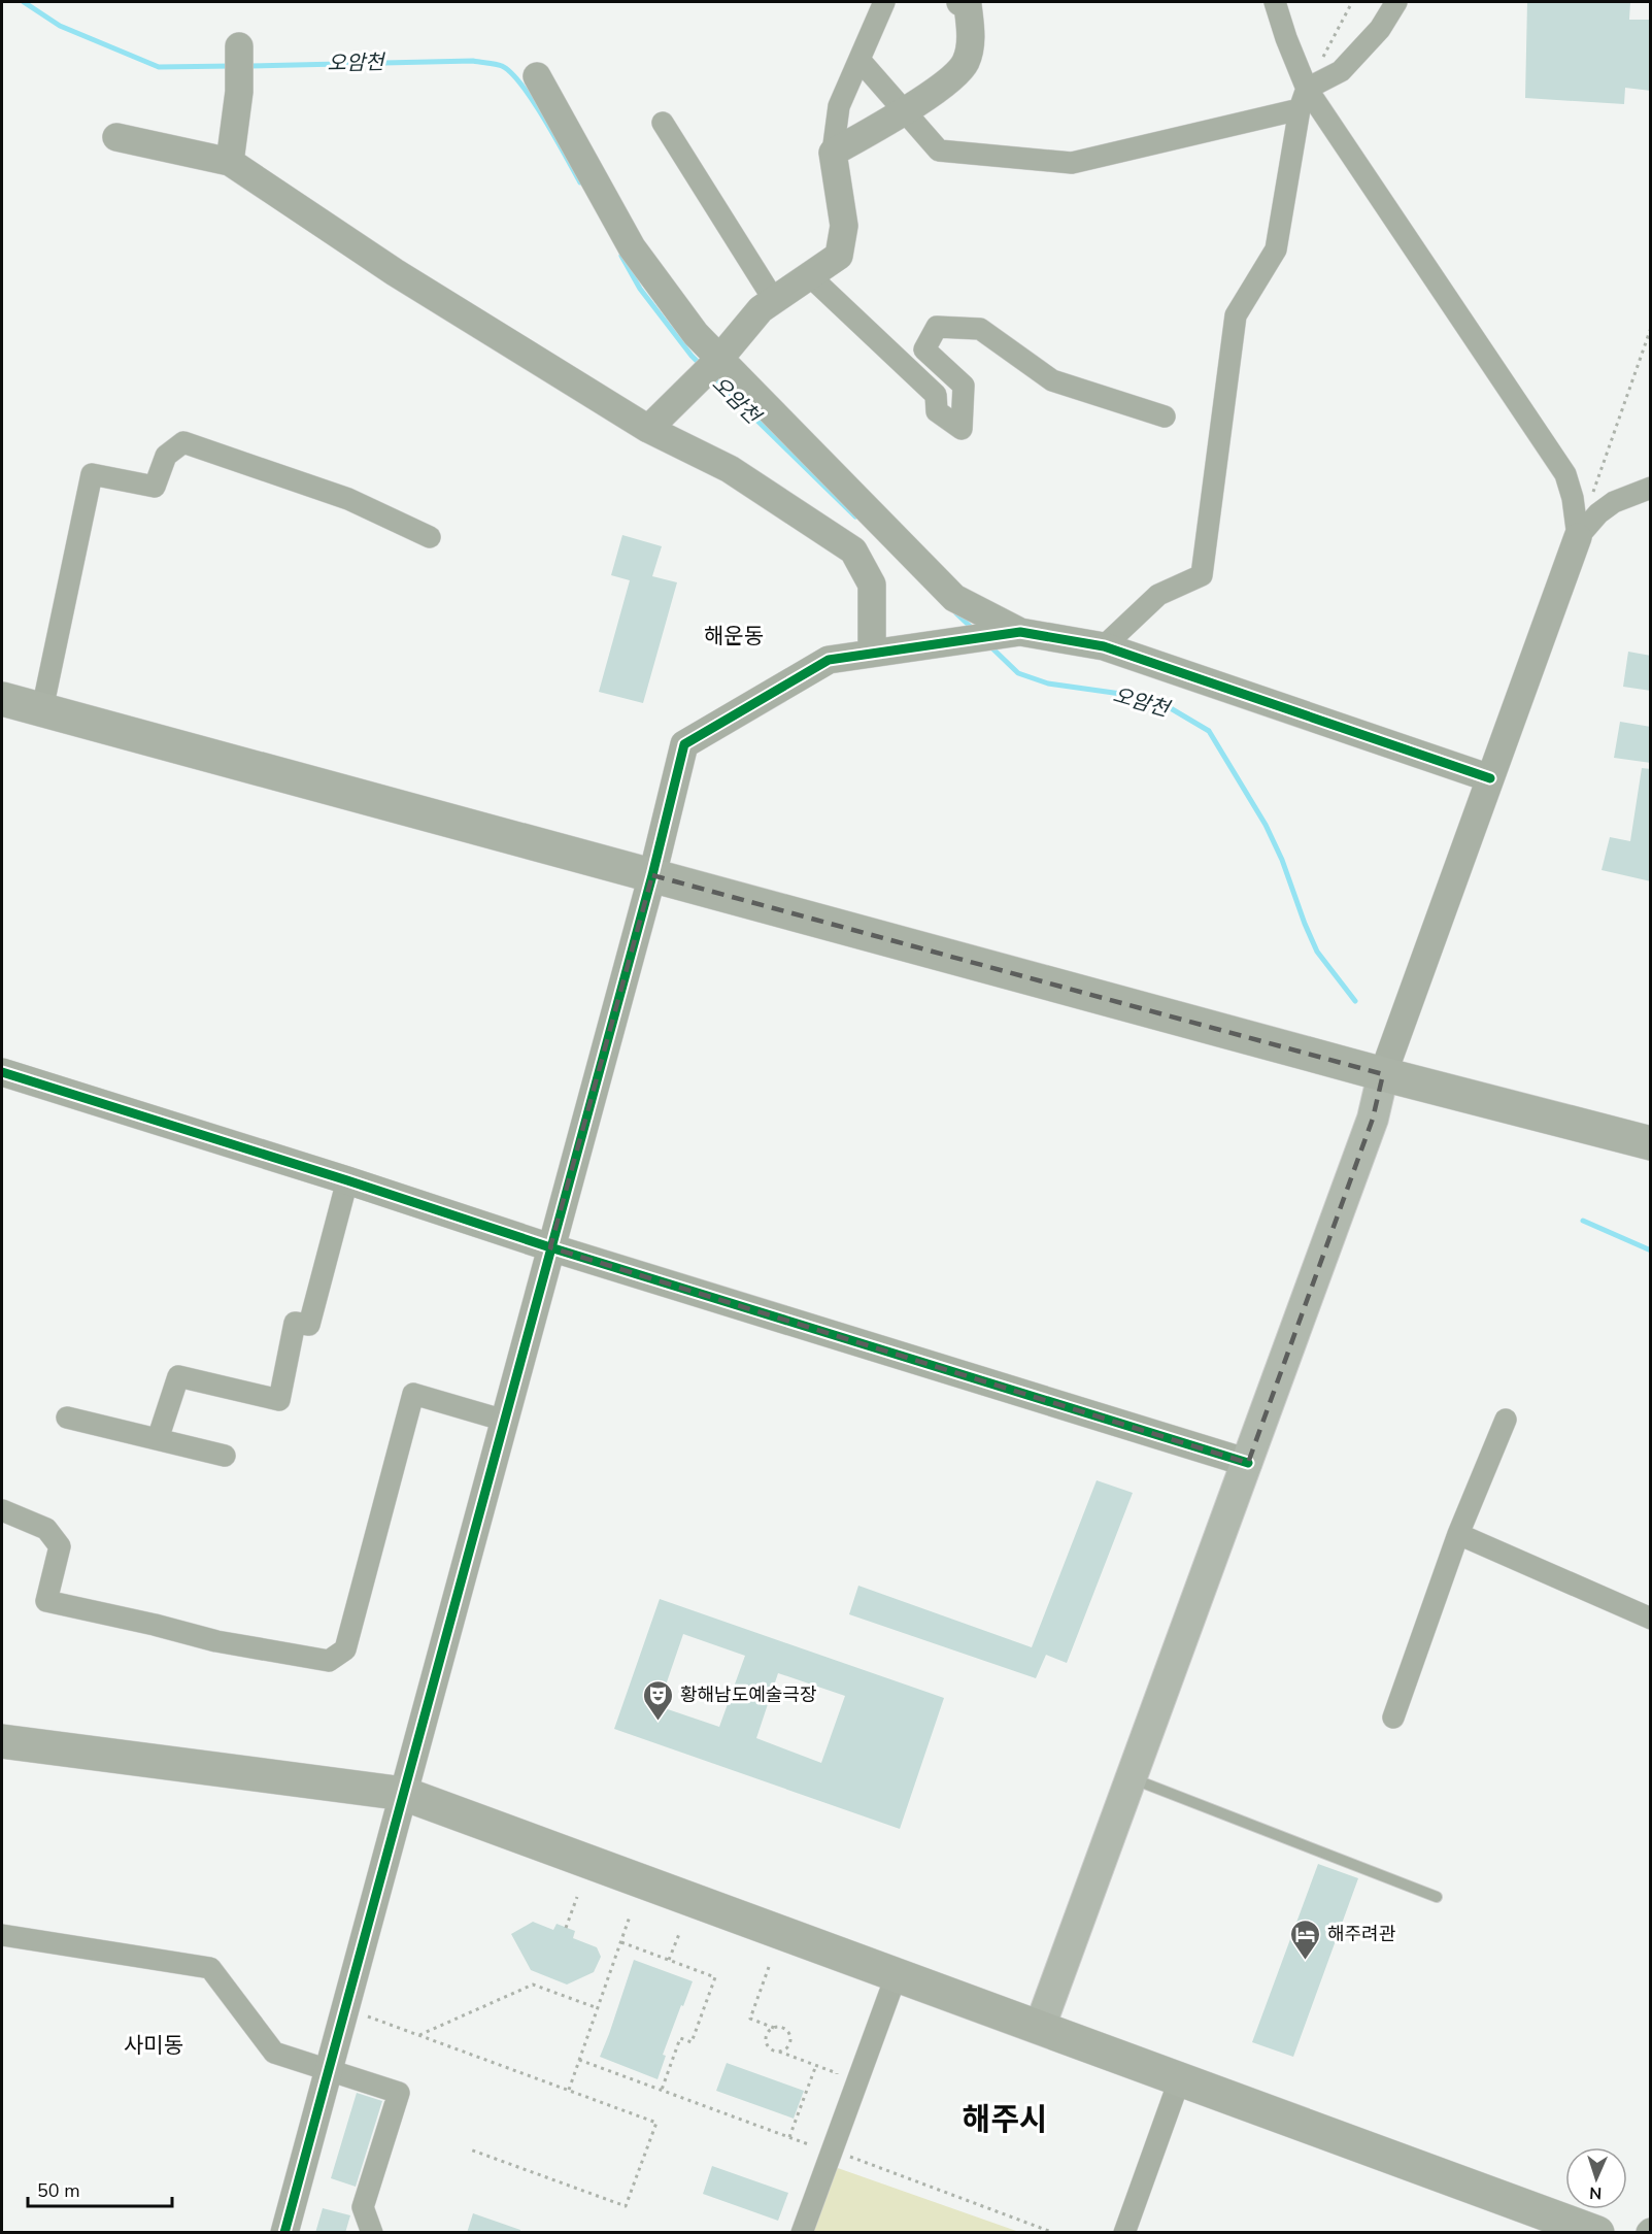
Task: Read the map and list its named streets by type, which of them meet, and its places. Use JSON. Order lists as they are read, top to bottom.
{
  "districts": ["해운동", "사미동", "해주시"],
  "water": ["오암천"],
  "places": {
    "theatre": ["황해남도예술극장"],
    "hotel": ["해주려관"]
  },
  "scale_bar": "50 m",
  "north": "bottom"
}
